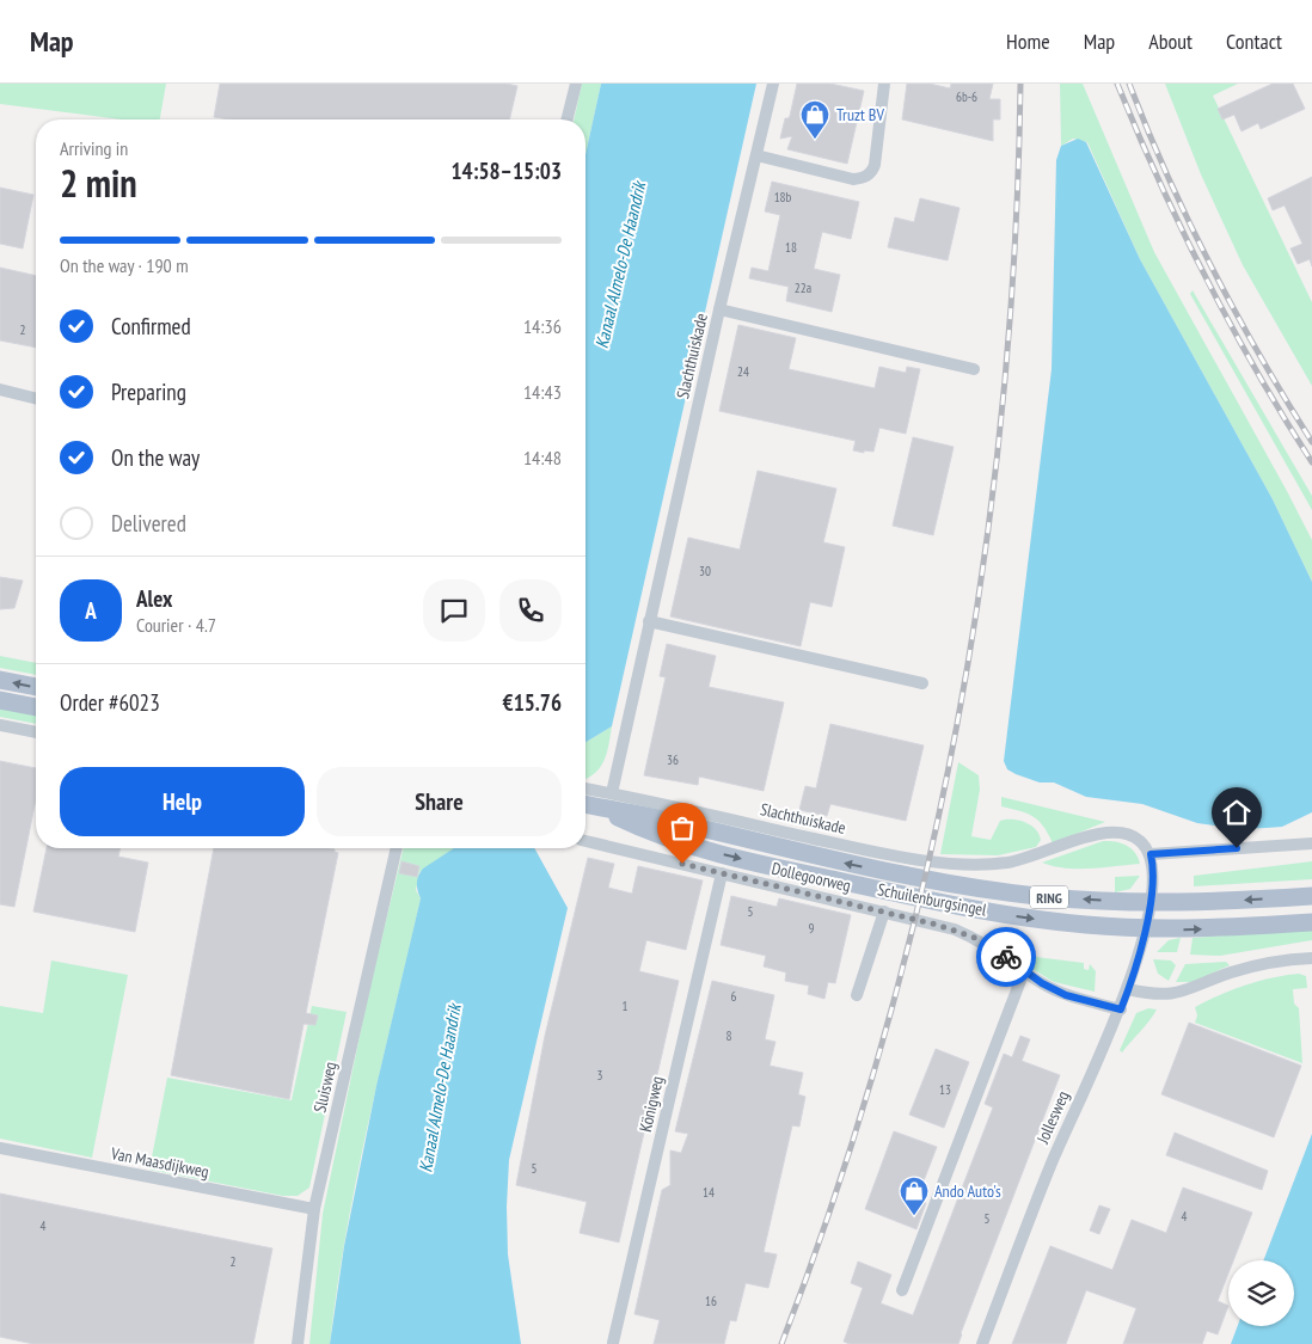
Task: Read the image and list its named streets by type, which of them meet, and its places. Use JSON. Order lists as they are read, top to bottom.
{
  "streets": {
    "main road": ["RING", "Schuilenburgsingel"],
    "street": [
      "Slachthuiskade",
      "Dollegoorweg",
      "Sluisweg",
      "Königweg",
      "Jollesweg",
      "Van Maasdijkweg"
    ]
  },
  "crossings": [
    ["Dollegoorweg", "Königweg"],
    ["Dollegoorweg", "Jollesweg"],
    ["Schuilenburgsingel", "Jollesweg"],
    ["Sluisweg", "Van Maasdijkweg"]
  ],
  "water": ["Kanaal Almelo-De Haandrik"],
  "places": {
    "shop": ["Truzt BV", "Ando Auto's"]
  },
  "house_numbers": [
    "6b-6",
    "18b",
    "18",
    "22a",
    "2",
    "24",
    "30",
    "36",
    "5",
    "9",
    "6",
    "1",
    "8",
    "3",
    "13",
    "5",
    "14",
    "4",
    "5",
    "4",
    "2",
    "16"
  ],
  "page": {
    "header": "Map",
    "nav": [
      "Home",
      "Map",
      "About",
      "Contact"
    ],
    "heading": ["2 min", "Arriving in", "14:58–15:03"],
    "panel": [
      "Alex",
      "Courier · 4.7",
      "Order #6023",
      "€15.76"
    ],
    "bar": "On the way · 190 m",
    "list": [
      ["Confirmed", "14:36"],
      ["Preparing", "14:43"],
      ["On the way", "14:48"],
      "Delivered"
    ],
    "round": "A",
    "buttons": ["Help", "Share"]
  }
}
